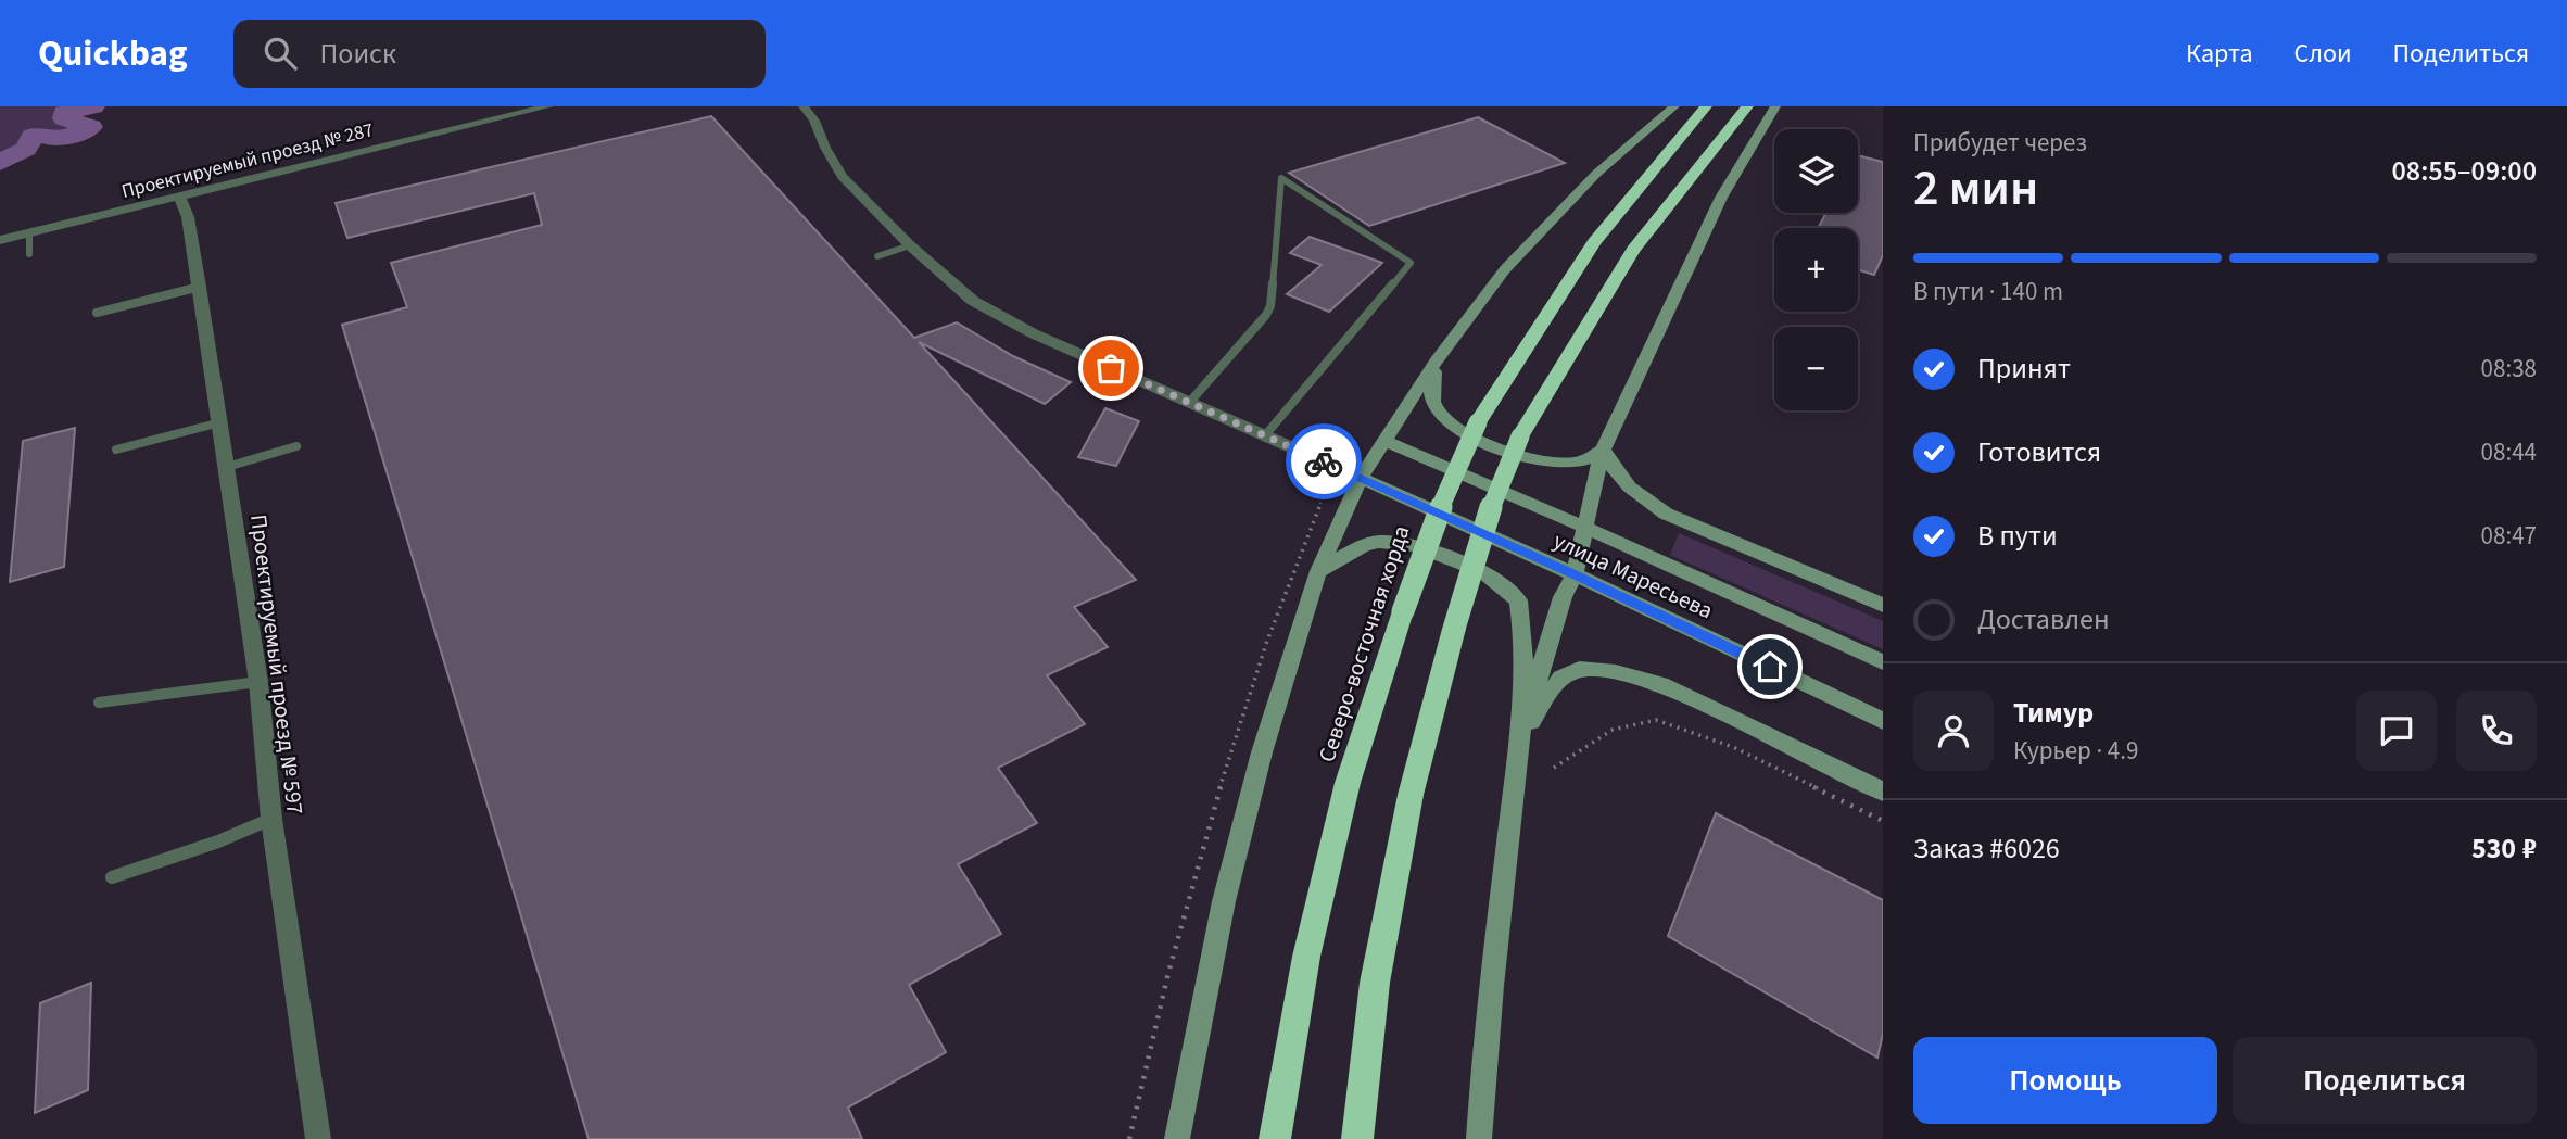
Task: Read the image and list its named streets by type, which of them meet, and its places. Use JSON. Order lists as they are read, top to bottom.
{
  "streets": {
    "highway": ["Северо-восточная хорда"],
    "street": ["Проектируемый проезд № 287", "улица Маресьева", "Проектируемый проезд № 597"]
  },
  "crossings": [
    ["Проектируемый проезд № 287", "Проектируемый проезд № 597"]
  ],
  "page": {
    "header": "Quickbag",
    "search": "Поиск",
    "nav": ["Карта", "Слои", "Поделиться"],
    "heading": ["2 мин", "Прибудет через", "08:55–09:00"],
    "panel": [
      "Тимур",
      "Курьер · 4.9",
      "Заказ #6026",
      "530 ₽"
    ],
    "map_buttons": ["+", "−"],
    "bar": "В пути · 140 m",
    "list": [
      ["Принят", "08:38"],
      ["Готовится", "08:44"],
      ["В пути", "08:47"],
      "Доставлен"
    ],
    "buttons": ["Помощь", "Поделиться"]
  }
}
